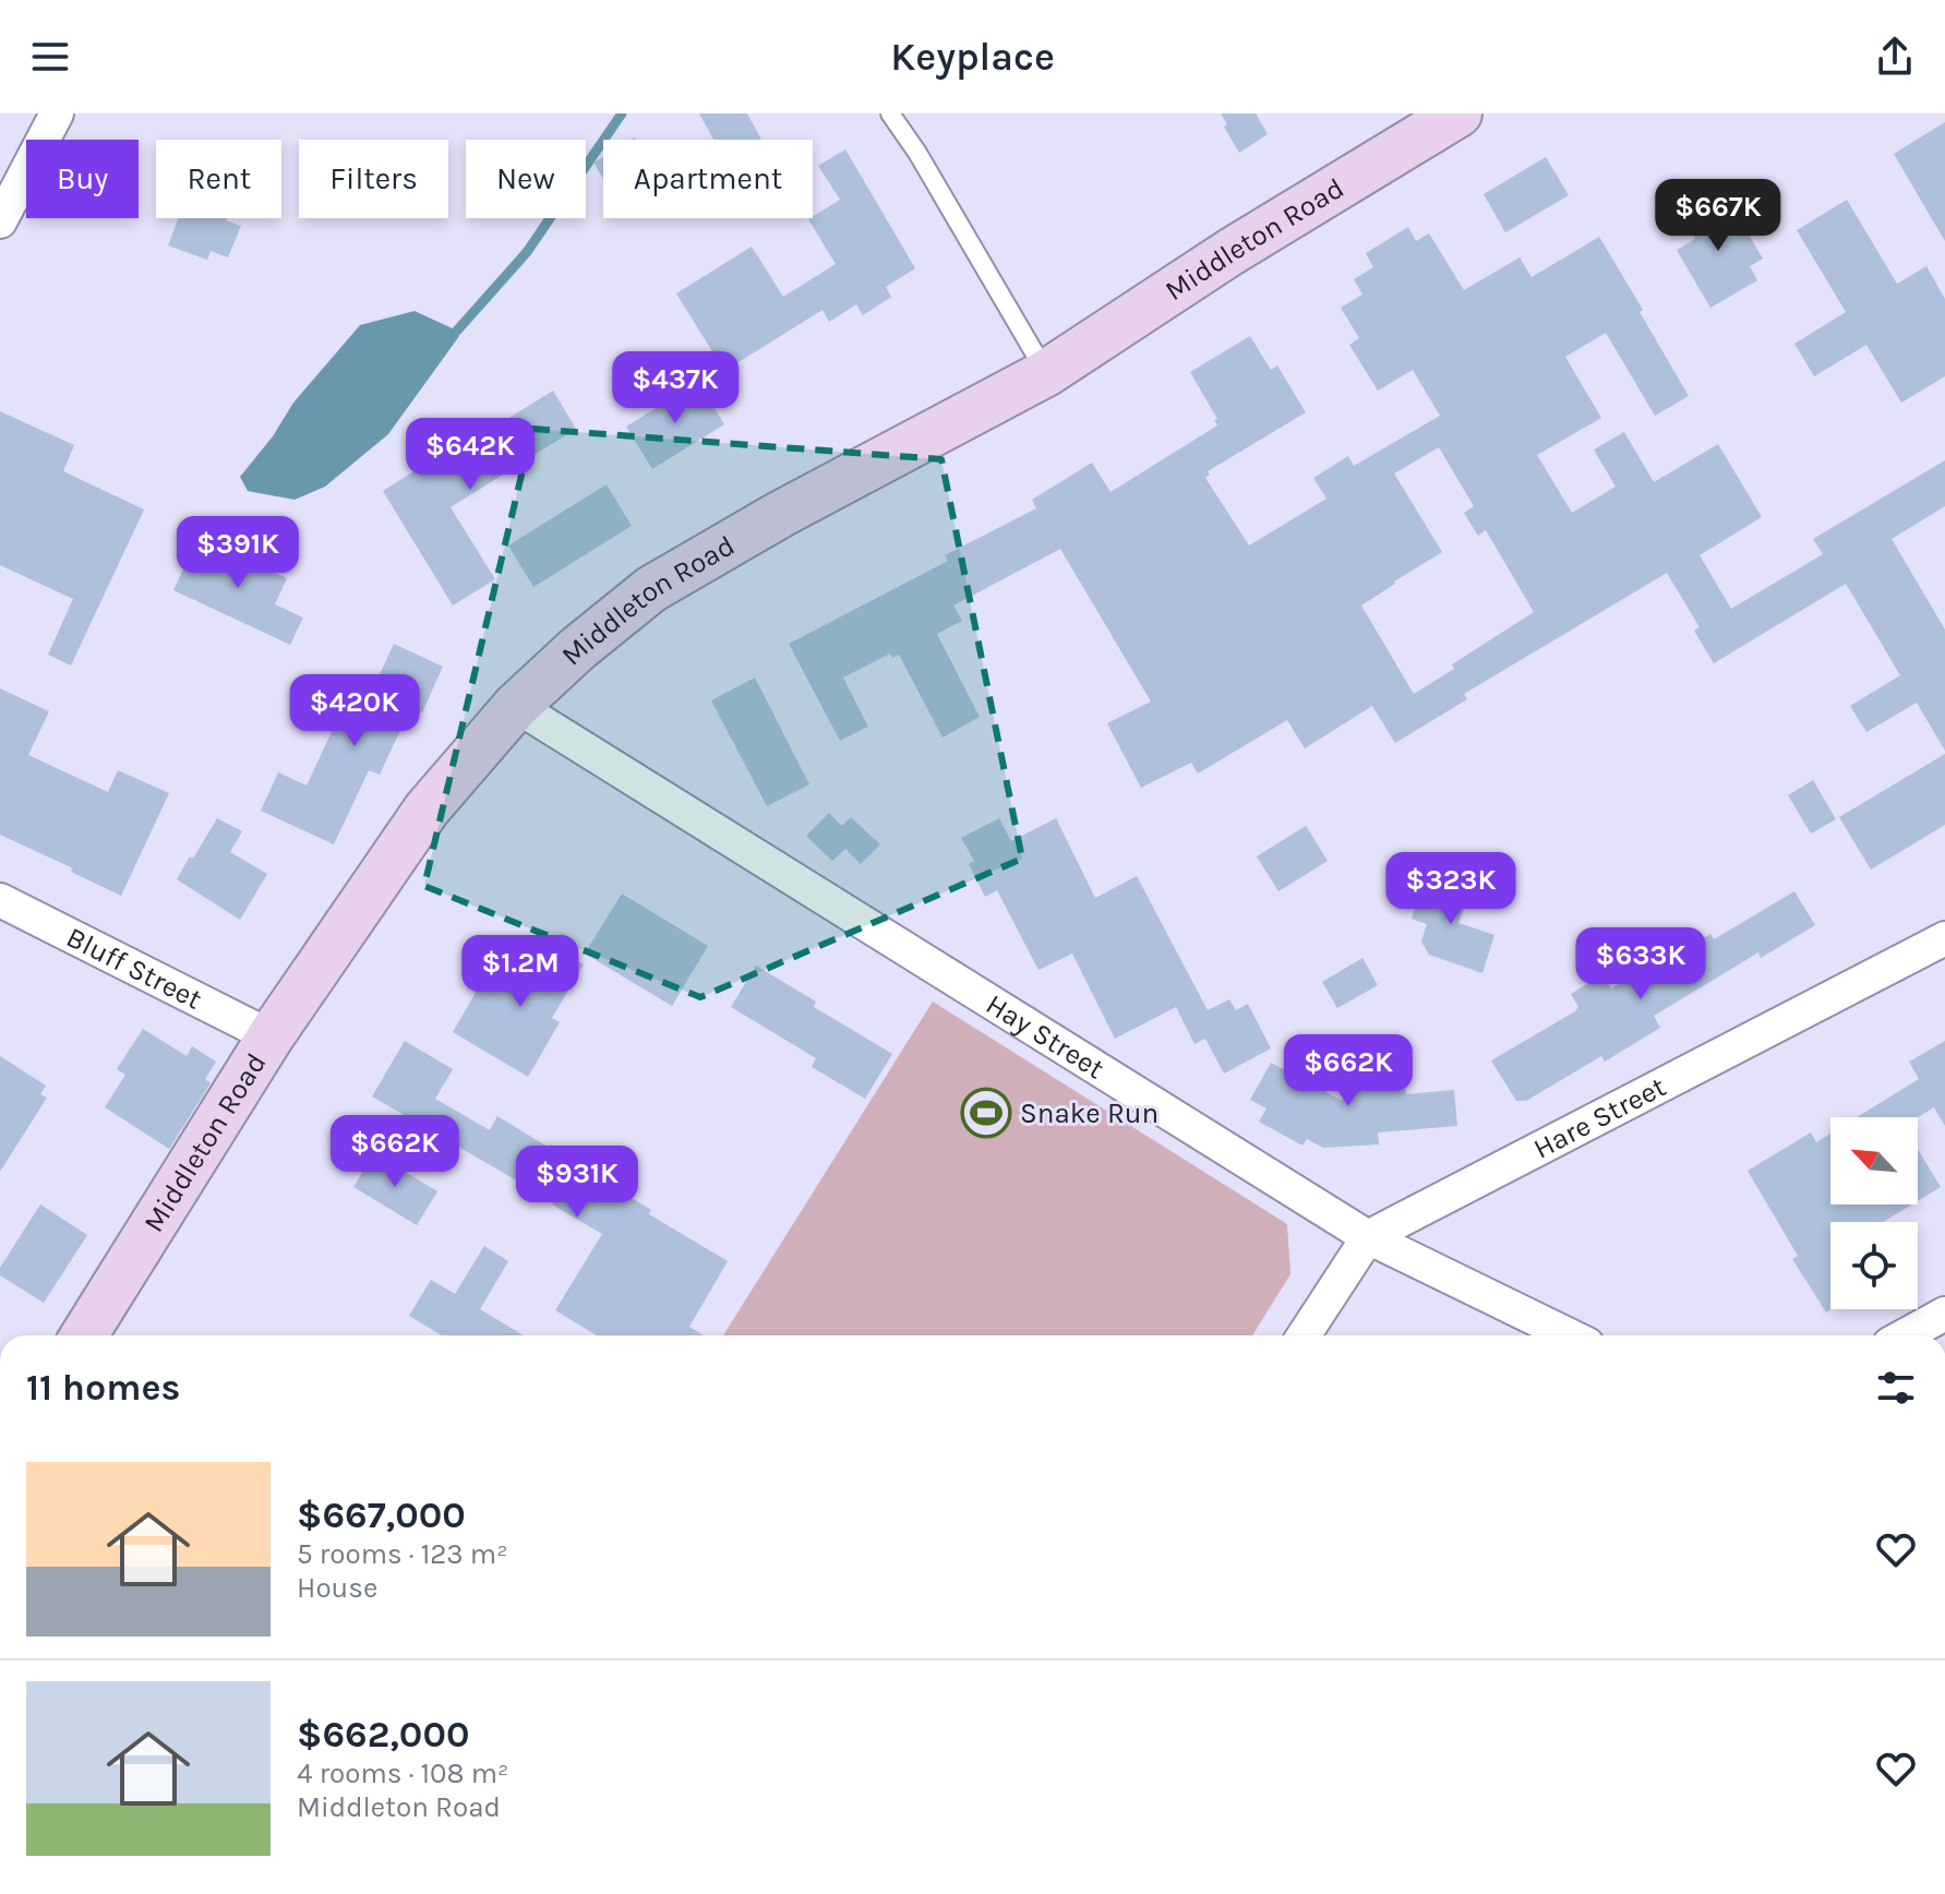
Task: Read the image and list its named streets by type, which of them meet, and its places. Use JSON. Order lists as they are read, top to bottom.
{
  "streets": {
    "main road": ["Middleton Road"],
    "street": ["Bluff Street", "Hay Street", "Hare Street"]
  },
  "crossings": [
    ["Middleton Road", "Bluff Street"],
    ["Middleton Road", "Hay Street"],
    ["Hay Street", "Hare Street"]
  ],
  "places": {
    "sports": ["Snake Run"]
  },
  "north": "top left",
  "page": {
    "header": "Keyplace",
    "chip": [
      "Buy",
      "Rent",
      "Filters",
      "New",
      "Apartment"
    ],
    "price": [
      "$667K",
      "$437K",
      "$642K",
      "$391K",
      "$420K",
      "$323K",
      "$633K",
      "$1.2M",
      "$662K",
      "$662K",
      "$931K"
    ],
    "heading": "11 homes",
    "list": [
      {
        "name": "$667,000",
        "note": "5 rooms · 123 m² · House"
      },
      {
        "name": "$662,000",
        "note": "4 rooms · 108 m² · Middleton Road"
      }
    ]
  }
}
